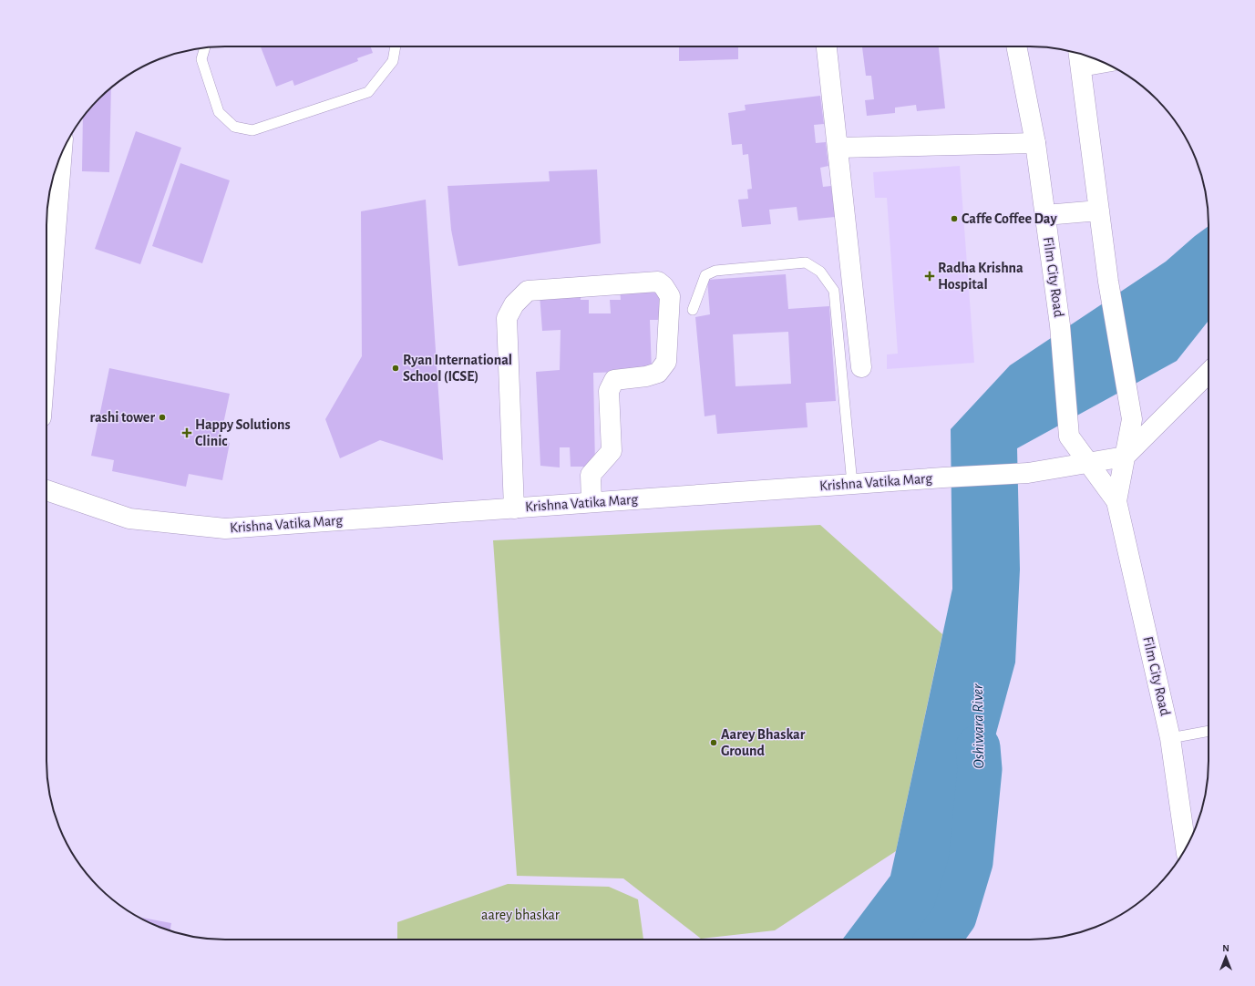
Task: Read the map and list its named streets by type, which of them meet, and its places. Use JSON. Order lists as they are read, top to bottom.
{
  "streets": {
    "street": ["Film City Road", "Krishna Vatika Marg"]
  },
  "crossings": [
    ["Film City Road", "Krishna Vatika Marg"]
  ],
  "water": ["Oshiwara River"],
  "parks": ["aarey bhaskar"],
  "places": {
    "other": [
      "Caffe Coffee Day",
      "Ryan International School (ICSE)",
      "rashi tower",
      "Aarey Bhaskar Ground"
    ],
    "health": ["Radha Krishna Hospital", "Happy Solutions Clinic"]
  },
  "north": "top"
}
